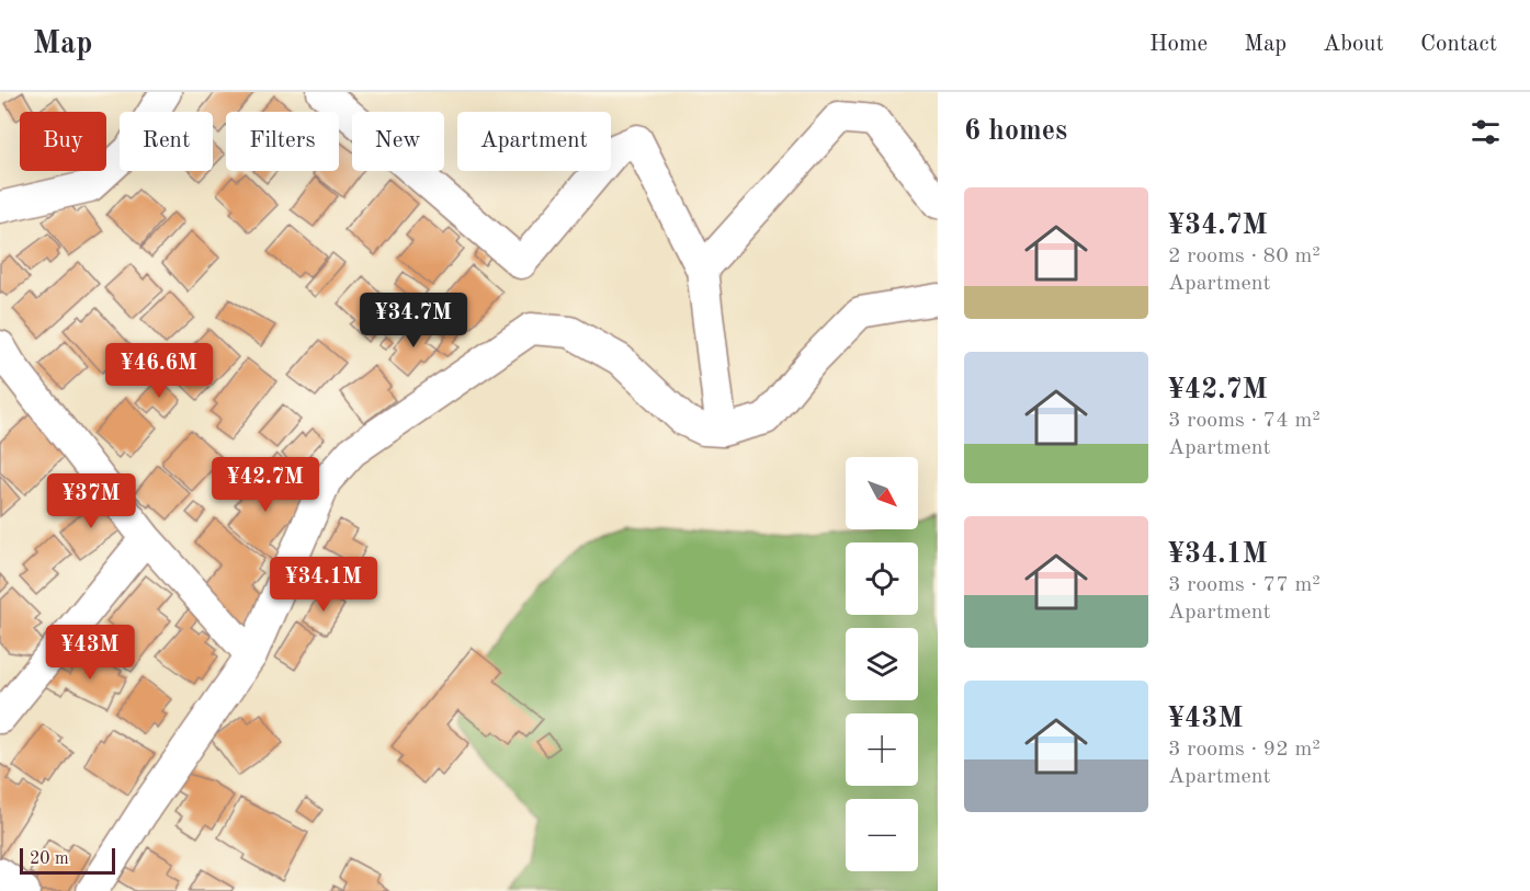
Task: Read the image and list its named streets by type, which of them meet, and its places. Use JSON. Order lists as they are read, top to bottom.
{
  "scale_bar": "20 m",
  "north": "bottom right",
  "page": {
    "header": "Map",
    "nav": [
      "Home",
      "Map",
      "About",
      "Contact"
    ],
    "heading": "6 homes",
    "chip": [
      "Buy",
      "Rent",
      "Filters",
      "New",
      "Apartment"
    ],
    "list": [
      {
        "name": "¥34.7M",
        "note": "2 rooms · 80 m² · Apartment"
      },
      {
        "name": "¥42.7M",
        "note": "3 rooms · 74 m² · Apartment"
      },
      {
        "name": "¥34.1M",
        "note": "3 rooms · 77 m² · Apartment"
      },
      {
        "name": "¥43M",
        "note": "3 rooms · 92 m² · Apartment"
      }
    ],
    "price": [
      "¥34.7M",
      "¥46.6M",
      "¥42.7M",
      "¥37M",
      "¥34.1M",
      "¥43M"
    ],
    "map_buttons": ["+", "−"],
    "scale": "20 m"
  }
}
